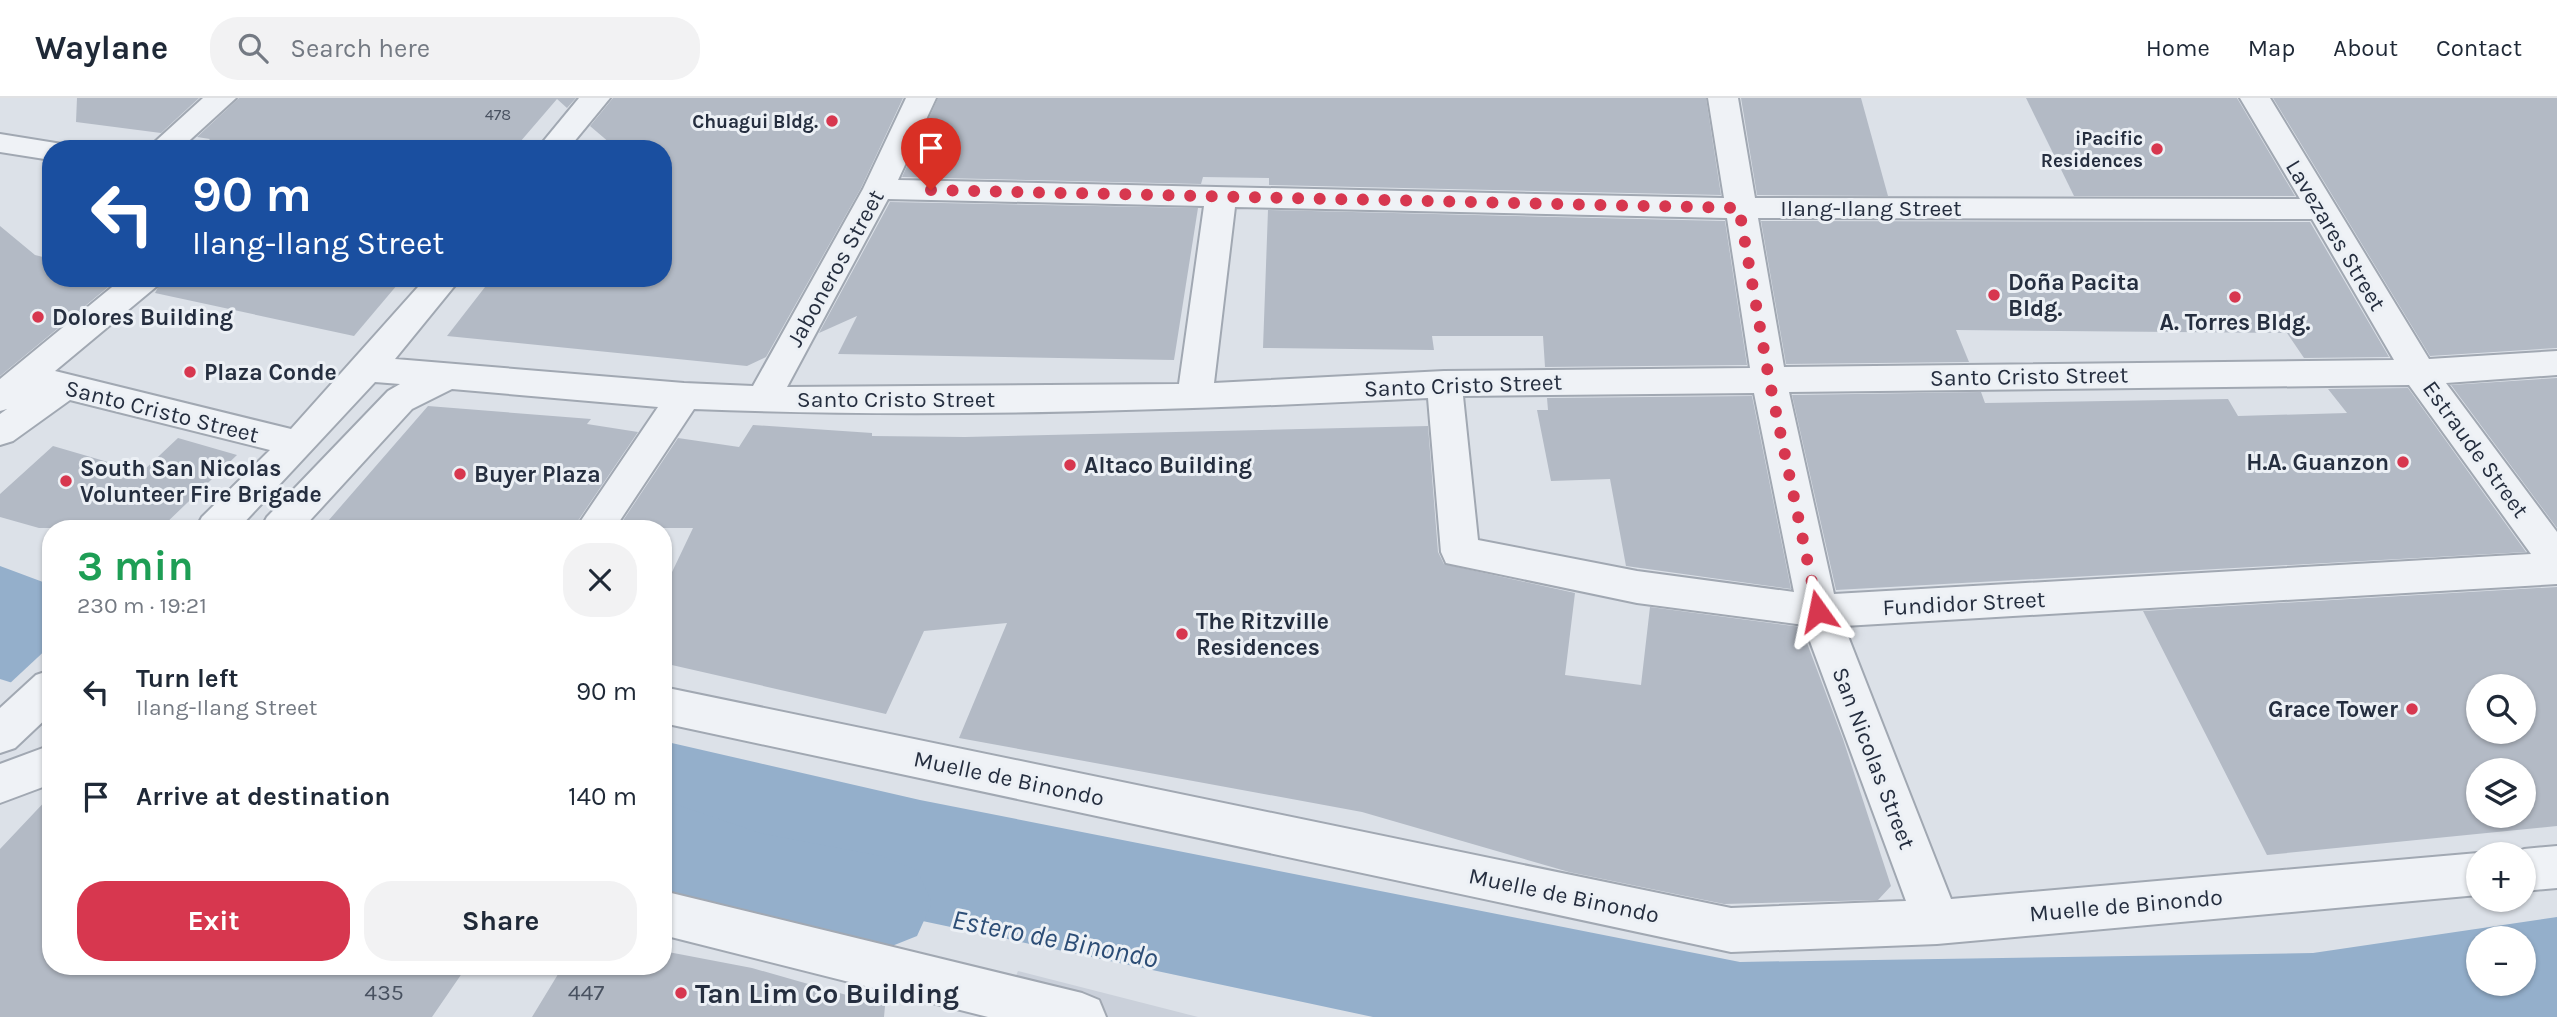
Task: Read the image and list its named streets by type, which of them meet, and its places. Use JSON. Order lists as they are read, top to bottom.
{
  "streets": {
    "street": [
      "Ilang-Ilang Street",
      "Lavezares Street",
      "Jaboneros Street",
      "Santo Cristo Street",
      "Estraude Street",
      "Fundidor Street",
      "San Nicolas Street",
      "Muelle de Binondo"
    ]
  },
  "crossings": [
    ["Ilang-Ilang Street", "Lavezares Street"],
    ["Ilang-Ilang Street", "Jaboneros Street"],
    ["Ilang-Ilang Street", "San Nicolas Street"],
    ["Lavezares Street", "Santo Cristo Street"],
    ["Lavezares Street", "Estraude Street"],
    ["Jaboneros Street", "Santo Cristo Street"],
    ["Santo Cristo Street", "Estraude Street"],
    ["Santo Cristo Street", "Fundidor Street"],
    ["Santo Cristo Street", "San Nicolas Street"],
    ["Fundidor Street", "San Nicolas Street"],
    ["San Nicolas Street", "Muelle de Binondo"]
  ],
  "water": ["Estero de Binondo"],
  "places": [
    "Chuagui Bldg.",
    "iPacific Residences",
    "Doña Pacita Bldg.",
    "A. Torres Bldg.",
    "Dolores Building",
    "Plaza Conde",
    "H.A. Guanzon",
    "Altaco Building",
    "Buyer Plaza",
    "South San Nicolas Volunteer Fire Brigade",
    "The Ritzville Residences",
    "Grace Tower",
    "Tan Lim Co Building"
  ],
  "house_numbers": ["478", "435", "447"],
  "page": {
    "header": "Waylane",
    "search": "Search here",
    "nav": [
      "Home",
      "Map",
      "About",
      "Contact"
    ],
    "turn": ["90 m", "Ilang-Ilang Street"],
    "heading": ["3 min", "230 m · 19:21"],
    "list": [
      {
        "name": "Turn left",
        "note": "Ilang-Ilang Street",
        "value": "90 m"
      },
      {
        "name": "Arrive at destination",
        "value": "140 m"
      }
    ],
    "map_buttons": ["+", "−"],
    "buttons": ["Exit", "Share"]
  }
}
